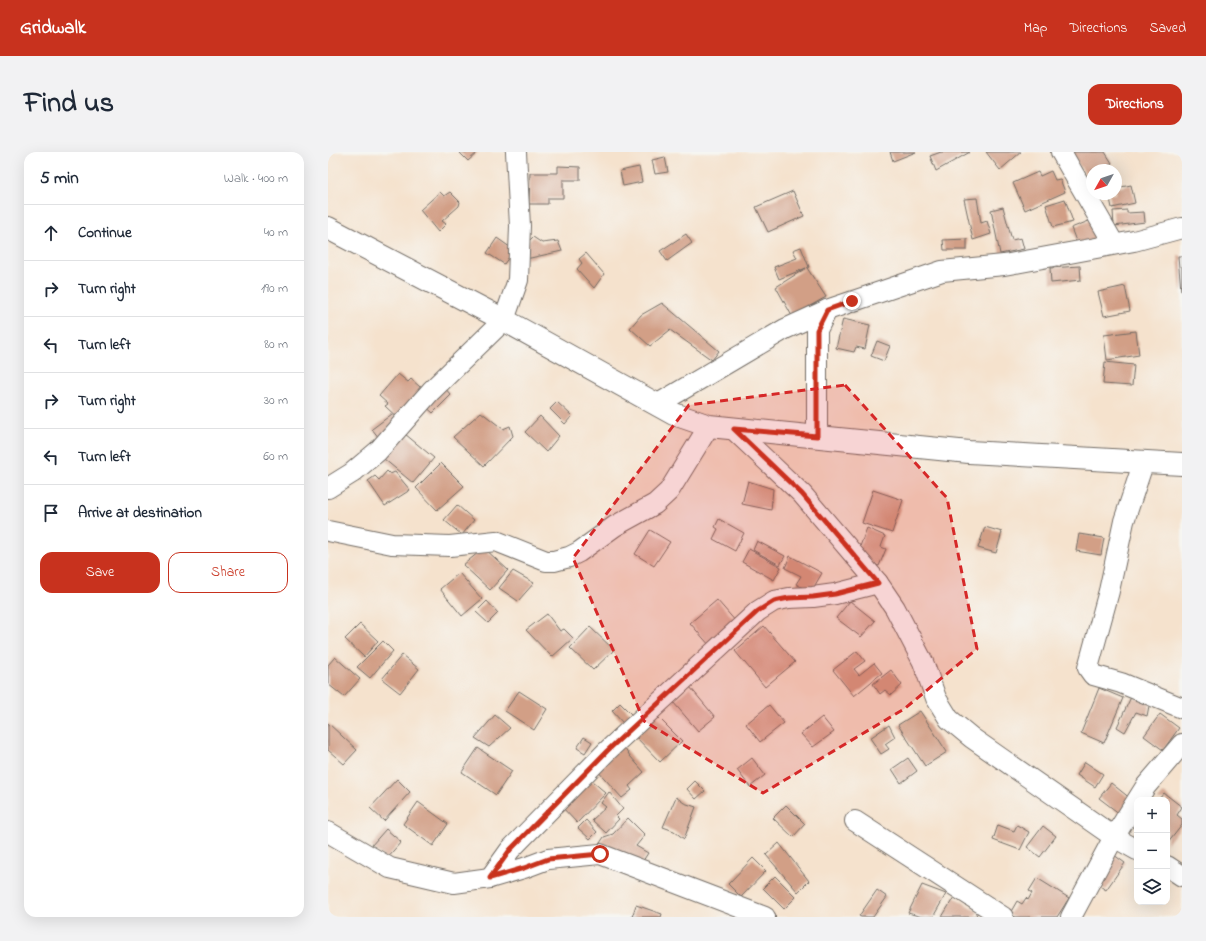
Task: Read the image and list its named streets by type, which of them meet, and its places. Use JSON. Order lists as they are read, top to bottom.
{
  "north": "bottom left",
  "page": {
    "header": "Gridwalk",
    "nav": ["Map", "Directions", "Saved"],
    "title": "Find us",
    "buttons": [
      "Directions",
      ["Save", "Share"]
    ],
    "heading": ["5 min", "Walk · 400 m"],
    "list": [
      ["Continue", "40 m"],
      ["Turn right", "190 m"],
      ["Turn left", "80 m"],
      ["Turn right", "30 m"],
      ["Turn left", "60 m"],
      "Arrive at destination"
    ],
    "map_buttons": ["+", "−"]
  }
}
